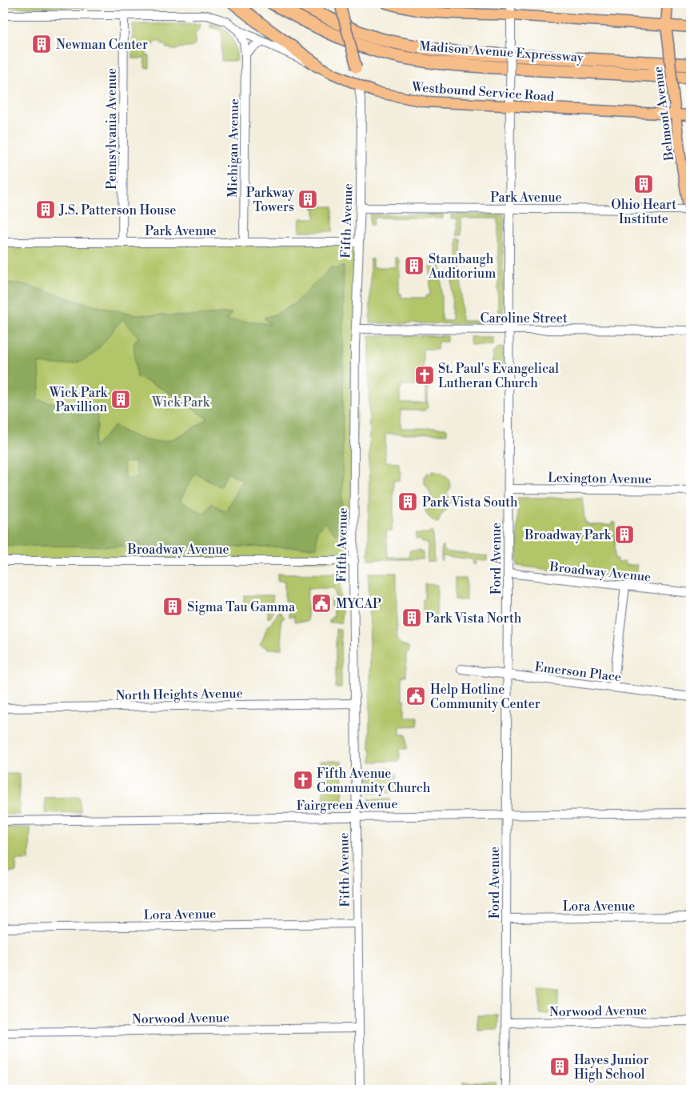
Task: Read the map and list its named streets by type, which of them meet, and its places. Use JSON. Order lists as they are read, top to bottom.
{
  "streets": {
    "highway": ["Madison Avenue Expressway"],
    "main road": ["Westbound Service Road", "Belmont Avenue", "Fifth Avenue"],
    "street": [
      "Pennsylvania Avenue",
      "Michigan Avenue",
      "Park Avenue",
      "Caroline Street",
      "Lexington Avenue",
      "Broadway Avenue",
      "Ford Avenue",
      "Emerson Place",
      "North Heights Avenue",
      "Fairgreen Avenue",
      "Lora Avenue",
      "Norwood Avenue"
    ]
  },
  "crossings": [
    ["Westbound Service Road", "Belmont Avenue"],
    ["Westbound Service Road", "Pennsylvania Avenue"],
    ["Westbound Service Road", "Michigan Avenue"],
    ["Westbound Service Road", "Fifth Avenue"],
    ["Westbound Service Road", "Ford Avenue"],
    ["Belmont Avenue", "Park Avenue"],
    ["Pennsylvania Avenue", "Park Avenue"],
    ["Michigan Avenue", "Park Avenue"],
    ["Park Avenue", "Fifth Avenue"],
    ["Park Avenue", "Ford Avenue"],
    ["Fifth Avenue", "Caroline Street"],
    ["Fifth Avenue", "Broadway Avenue"],
    ["Fifth Avenue", "North Heights Avenue"],
    ["Fifth Avenue", "Fairgreen Avenue"],
    ["Fifth Avenue", "Lora Avenue"],
    ["Fifth Avenue", "Norwood Avenue"],
    ["Caroline Street", "Ford Avenue"],
    ["Lexington Avenue", "Ford Avenue"],
    ["Broadway Avenue", "Ford Avenue"],
    ["Ford Avenue", "Emerson Place"],
    ["Ford Avenue", "Fairgreen Avenue"],
    ["Ford Avenue", "Lora Avenue"],
    ["Ford Avenue", "Norwood Avenue"]
  ],
  "parks": ["Wick Park"],
  "places": {
    "building": [
      "Newman Center",
      "Ohio Heart Institute",
      "Parkway Towers",
      "J.S. Patterson House",
      "Stambaugh Auditorium",
      "Wick Park Pavillion",
      "Park Vista South",
      "Broadway Park",
      "Sigma Tau Gamma",
      "Park Vista North",
      "Hayes Junior High School"
    ],
    "church": ["St. Paul's Evangelical Lutheran Church", "Fifth Avenue Community Church"],
    "public building": ["MYCAP", "Help Hotline Community Center"]
  }
}
